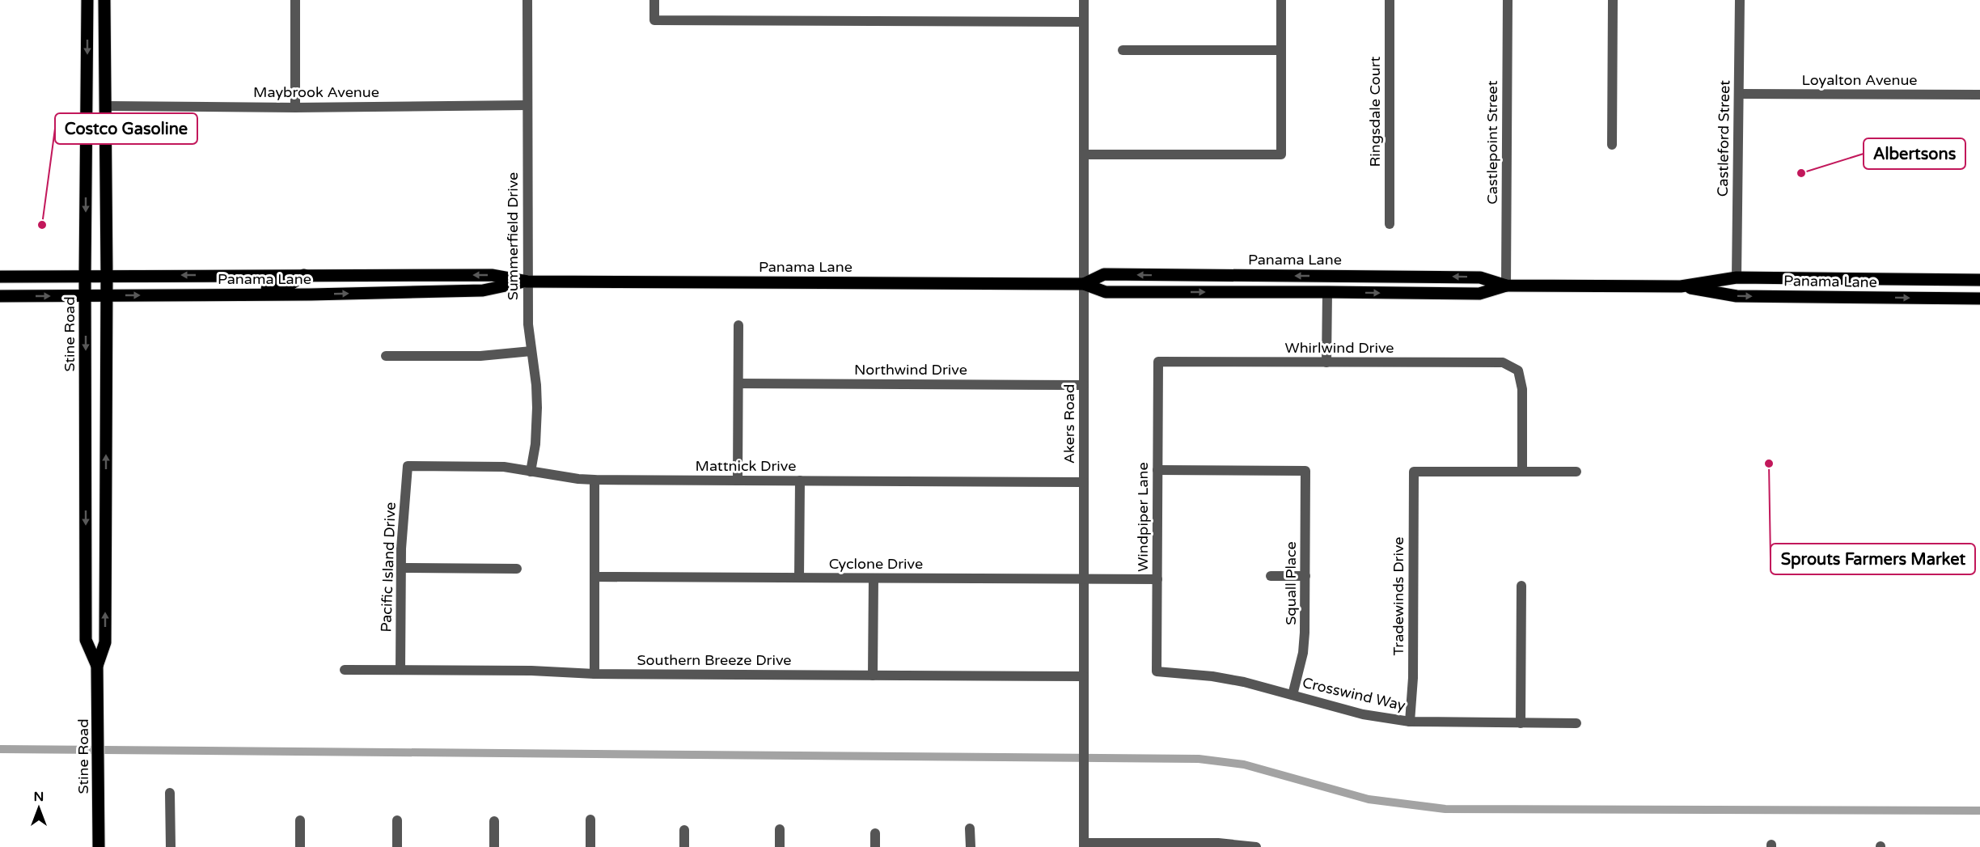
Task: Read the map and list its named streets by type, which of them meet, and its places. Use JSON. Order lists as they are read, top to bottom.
{
  "streets": {
    "main road": ["Panama Lane", "Stine Road"],
    "street": [
      "Loyalton Avenue",
      "Maybrook Avenue",
      "Ringsdale Court",
      "Castleford Street",
      "Castlepoint Street",
      "Summerfield Drive",
      "Whirlwind Drive",
      "Northwind Drive",
      "Akers Road",
      "Mattnick Drive",
      "Windpiper Lane",
      "Cyclone Drive",
      "Pacific Island Drive",
      "Squall Place",
      "Tradewinds Drive",
      "Southern Breeze Drive",
      "Crosswind Way"
    ]
  },
  "crossings": [
    ["Loyalton Avenue", "Castleford Street"],
    ["Maybrook Avenue", "Summerfield Drive"],
    ["Maybrook Avenue", "Stine Road"],
    ["Castleford Street", "Panama Lane"],
    ["Castlepoint Street", "Panama Lane"],
    ["Summerfield Drive", "Panama Lane"],
    ["Summerfield Drive", "Mattnick Drive"],
    ["Panama Lane", "Stine Road"],
    ["Panama Lane", "Akers Road"],
    ["Whirlwind Drive", "Windpiper Lane"],
    ["Whirlwind Drive", "Tradewinds Drive"],
    ["Northwind Drive", "Akers Road"],
    ["Akers Road", "Mattnick Drive"],
    ["Akers Road", "Cyclone Drive"],
    ["Akers Road", "Southern Breeze Drive"],
    ["Mattnick Drive", "Pacific Island Drive"],
    ["Windpiper Lane", "Cyclone Drive"],
    ["Windpiper Lane", "Squall Place"],
    ["Windpiper Lane", "Crosswind Way"],
    ["Pacific Island Drive", "Southern Breeze Drive"],
    ["Squall Place", "Crosswind Way"],
    ["Tradewinds Drive", "Crosswind Way"]
  ],
  "places": ["Albertsons", "Costco Gasoline", "Sprouts Farmers Market"],
  "north": "top"
}
